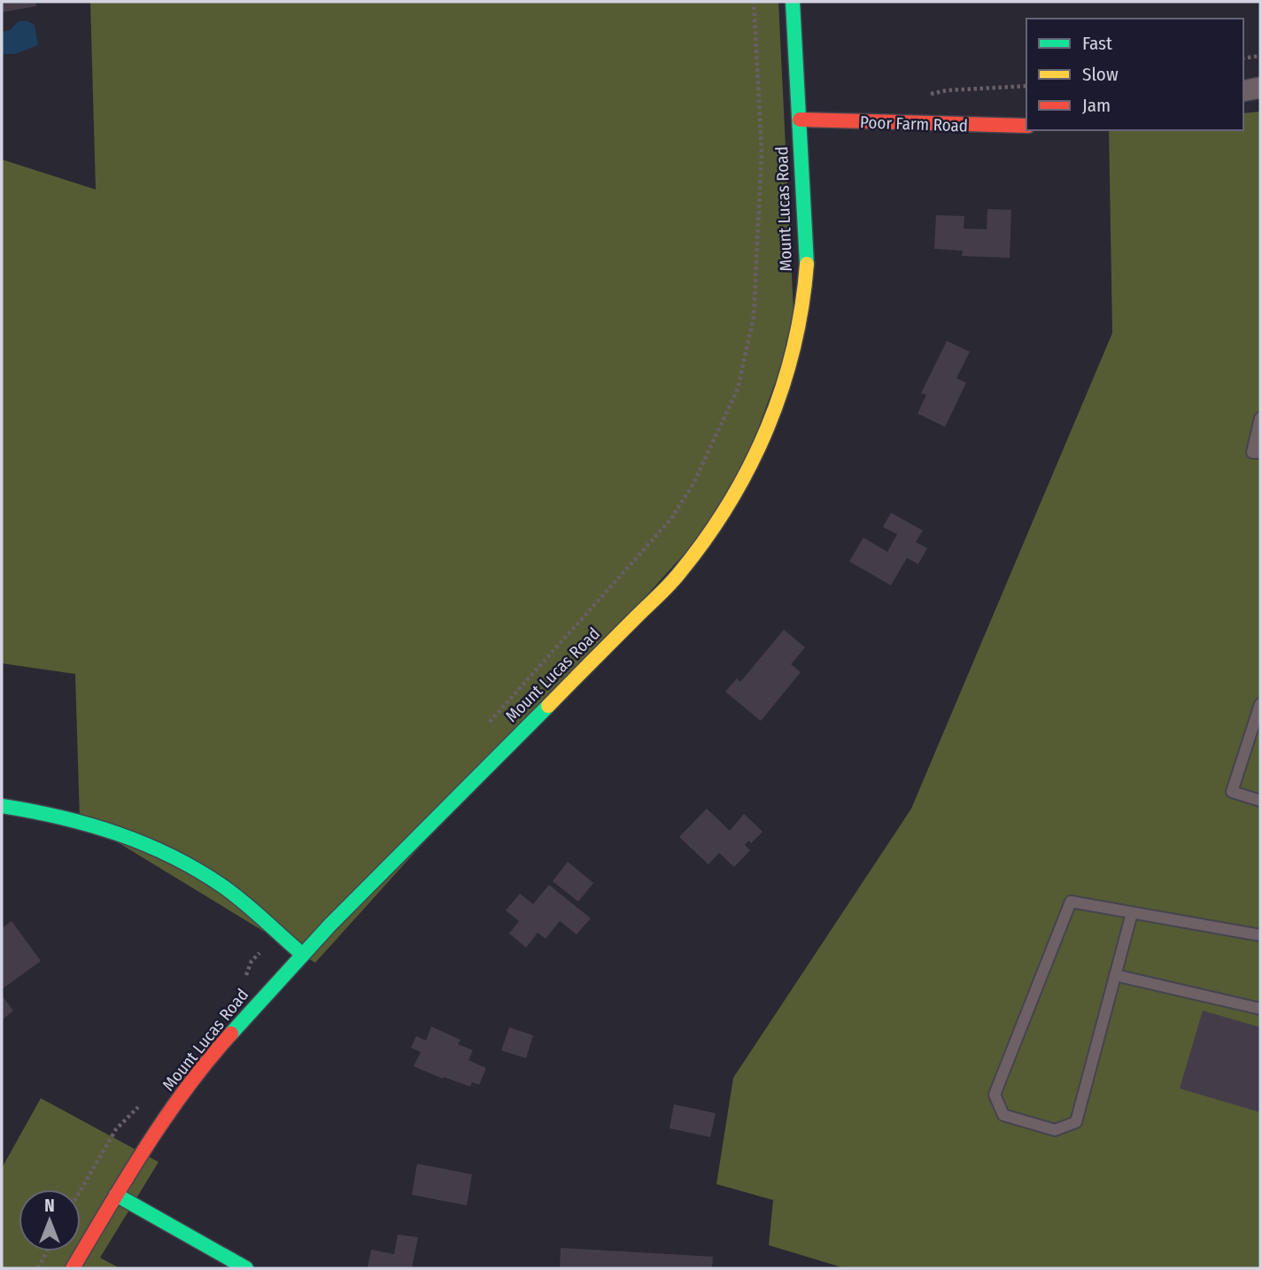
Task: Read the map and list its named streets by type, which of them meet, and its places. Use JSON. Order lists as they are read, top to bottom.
{
  "streets": {
    "street": ["Poor Farm Road", "Mount Lucas Road"]
  },
  "crossings": [
    ["Poor Farm Road", "Mount Lucas Road"]
  ],
  "legend": ["Fast", "Slow", "Jam"],
  "north": "top"
}
